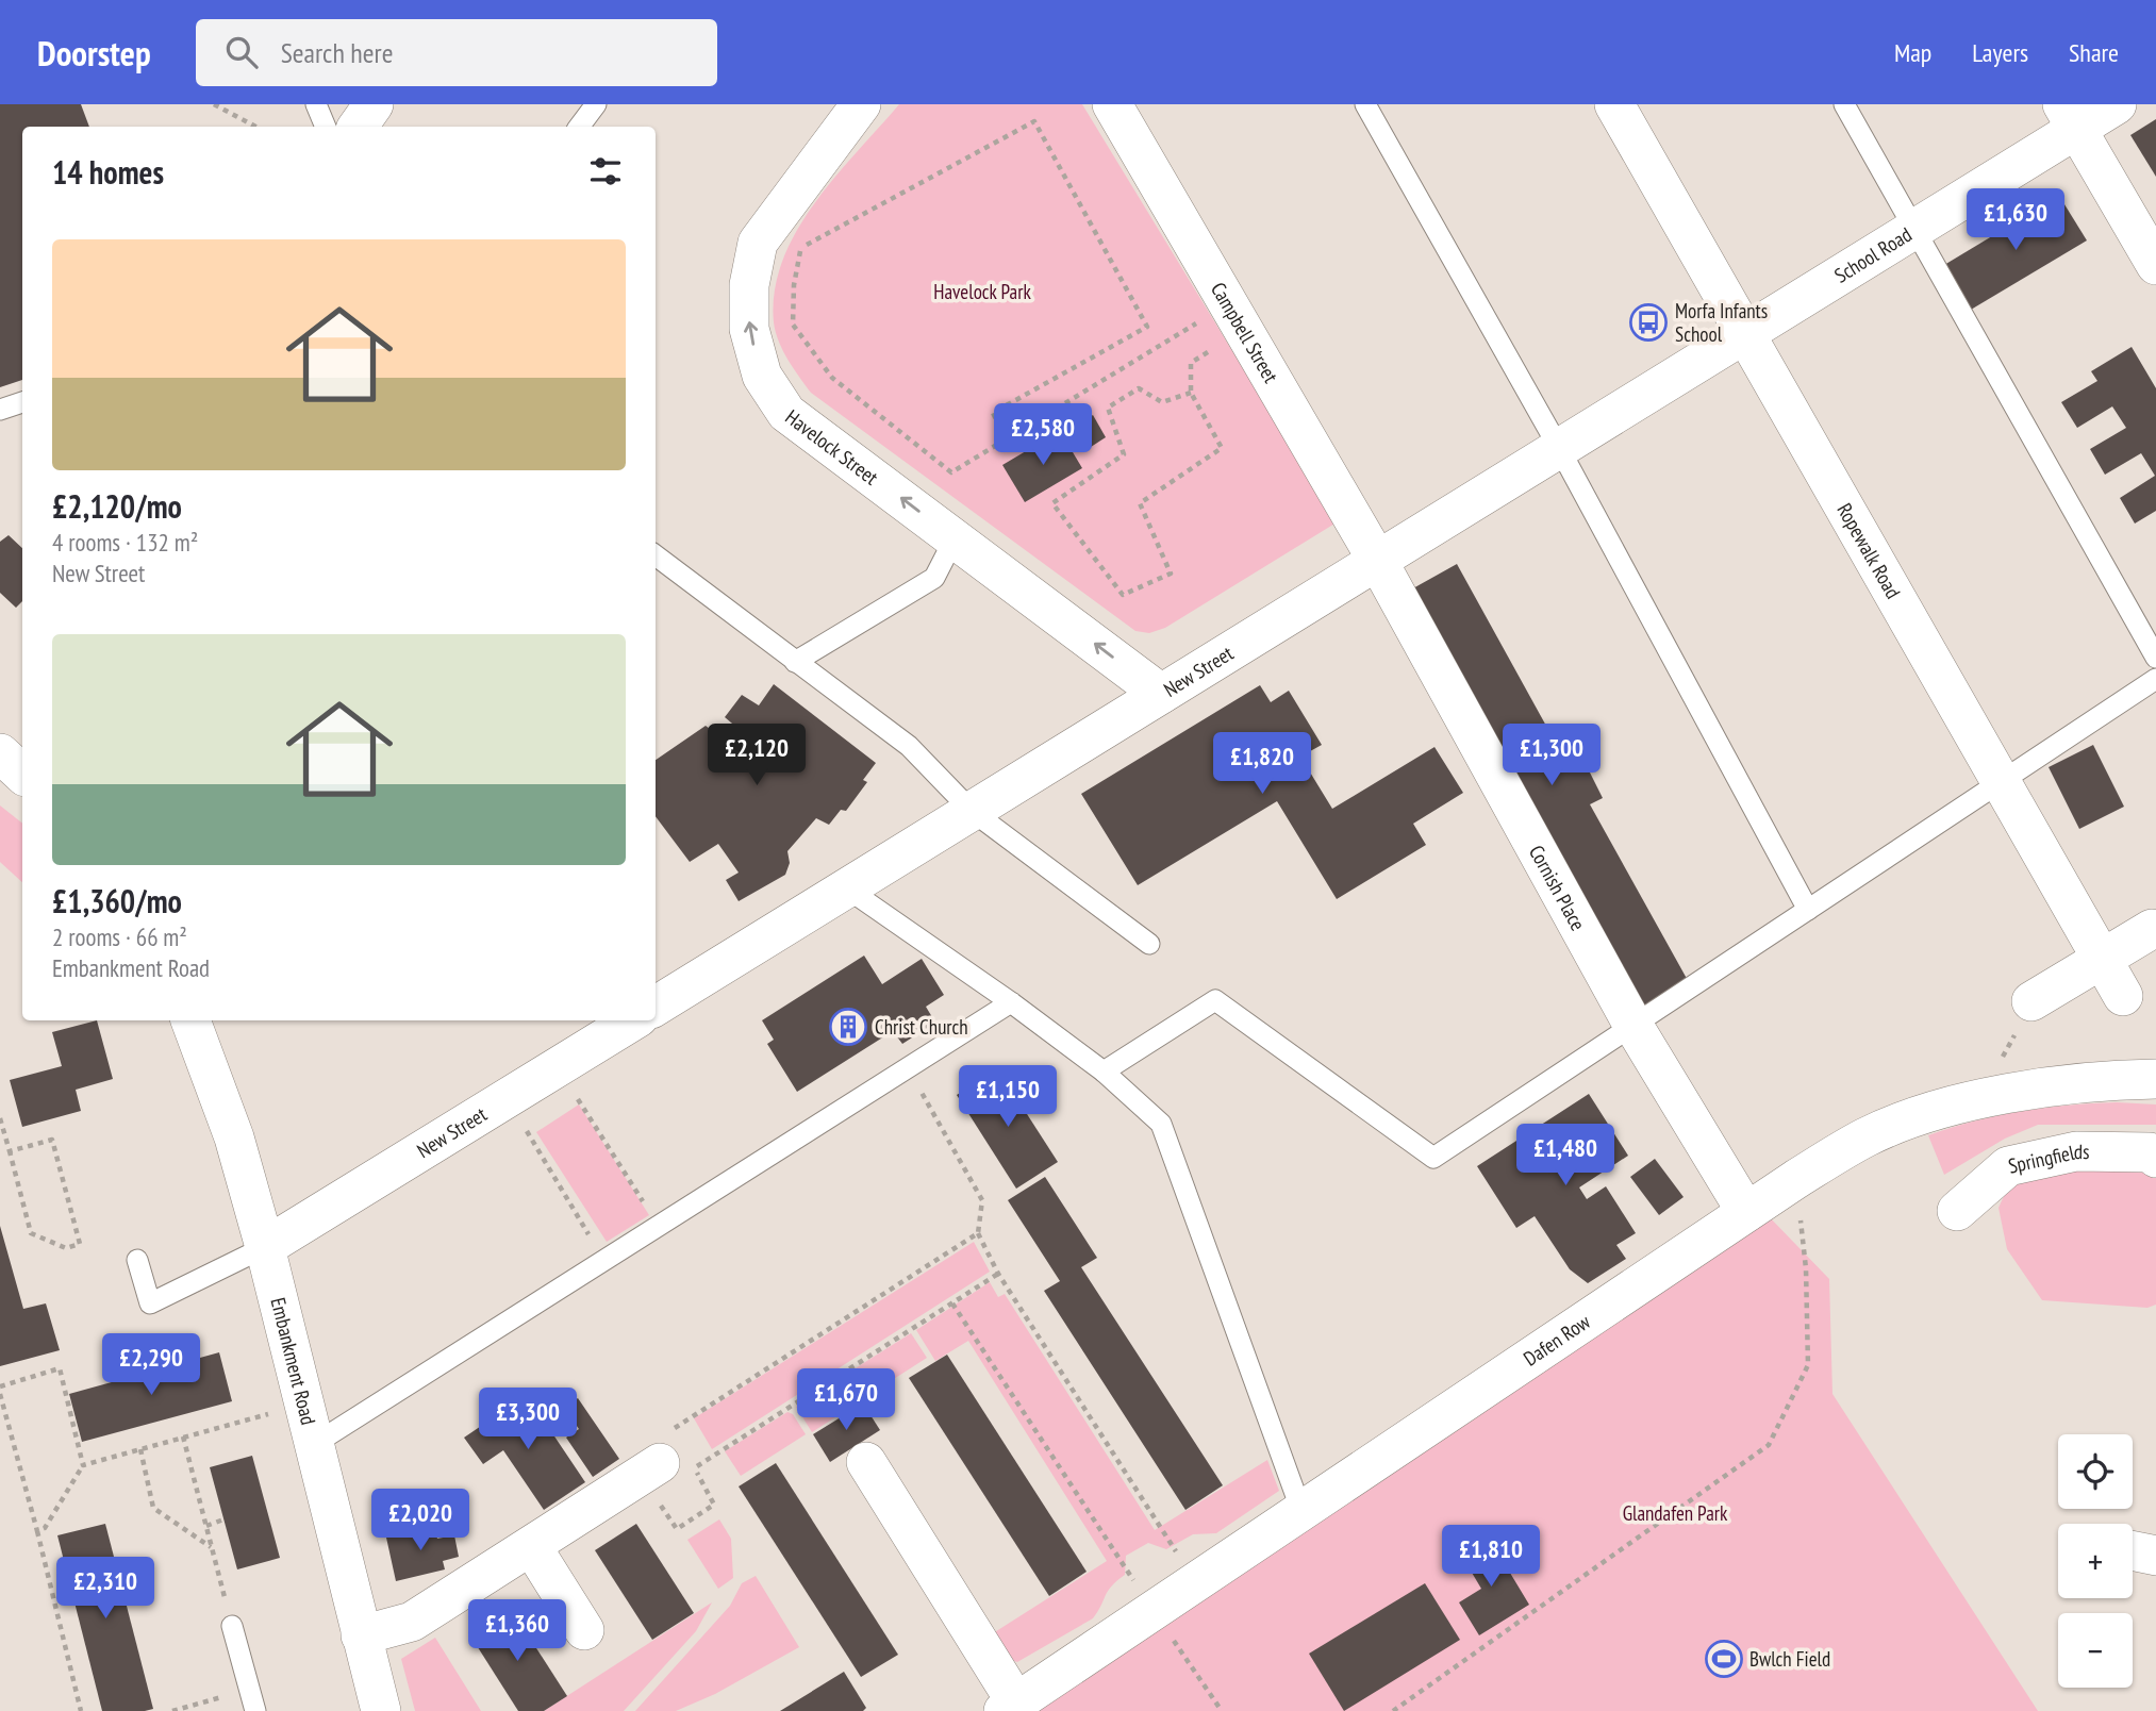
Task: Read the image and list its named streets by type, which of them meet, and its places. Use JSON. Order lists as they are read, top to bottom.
{
  "streets": {
    "street": [
      "School Road",
      "Campbell Street",
      "Havelock Street",
      "Ropewalk Road",
      "New Street",
      "Cornish Place",
      "Springfields",
      "Dafen Row",
      "Embankment Road"
    ]
  },
  "crossings": [
    ["School Road", "Ropewalk Road"],
    ["School Road", "New Street"],
    ["Campbell Street", "New Street"],
    ["Campbell Street", "Cornish Place"],
    ["Havelock Street", "New Street"],
    ["Ropewalk Road", "New Street"],
    ["New Street", "Cornish Place"],
    ["New Street", "Embankment Road"],
    ["Cornish Place", "Dafen Row"]
  ],
  "one_way": ["Havelock Street"],
  "parks": ["Havelock Park", "Glandafen Park"],
  "places": {
    "bus stop": ["Morfa Infants School"],
    "building": ["Christ Church"],
    "sports": ["Bwlch Field"]
  },
  "page": {
    "header": "Doorstep",
    "search": "Search here",
    "nav": ["Map", "Layers", "Share"],
    "heading": "14 homes",
    "price": [
      "£1,630",
      "£2,580",
      "£2,120",
      "£1,300",
      "£1,820",
      "£1,150",
      "£1,480",
      "£2,290",
      "£1,670",
      "£3,300",
      "£2,020",
      "£1,810",
      "£2,310",
      "£1,360"
    ],
    "list": [
      {
        "name": "£2,120/mo",
        "note": "4 rooms · 132 m² · New Street"
      },
      {
        "name": "£1,360/mo",
        "note": "2 rooms · 66 m² · Embankment Road"
      }
    ],
    "map_buttons": ["+", "−"]
  }
}
